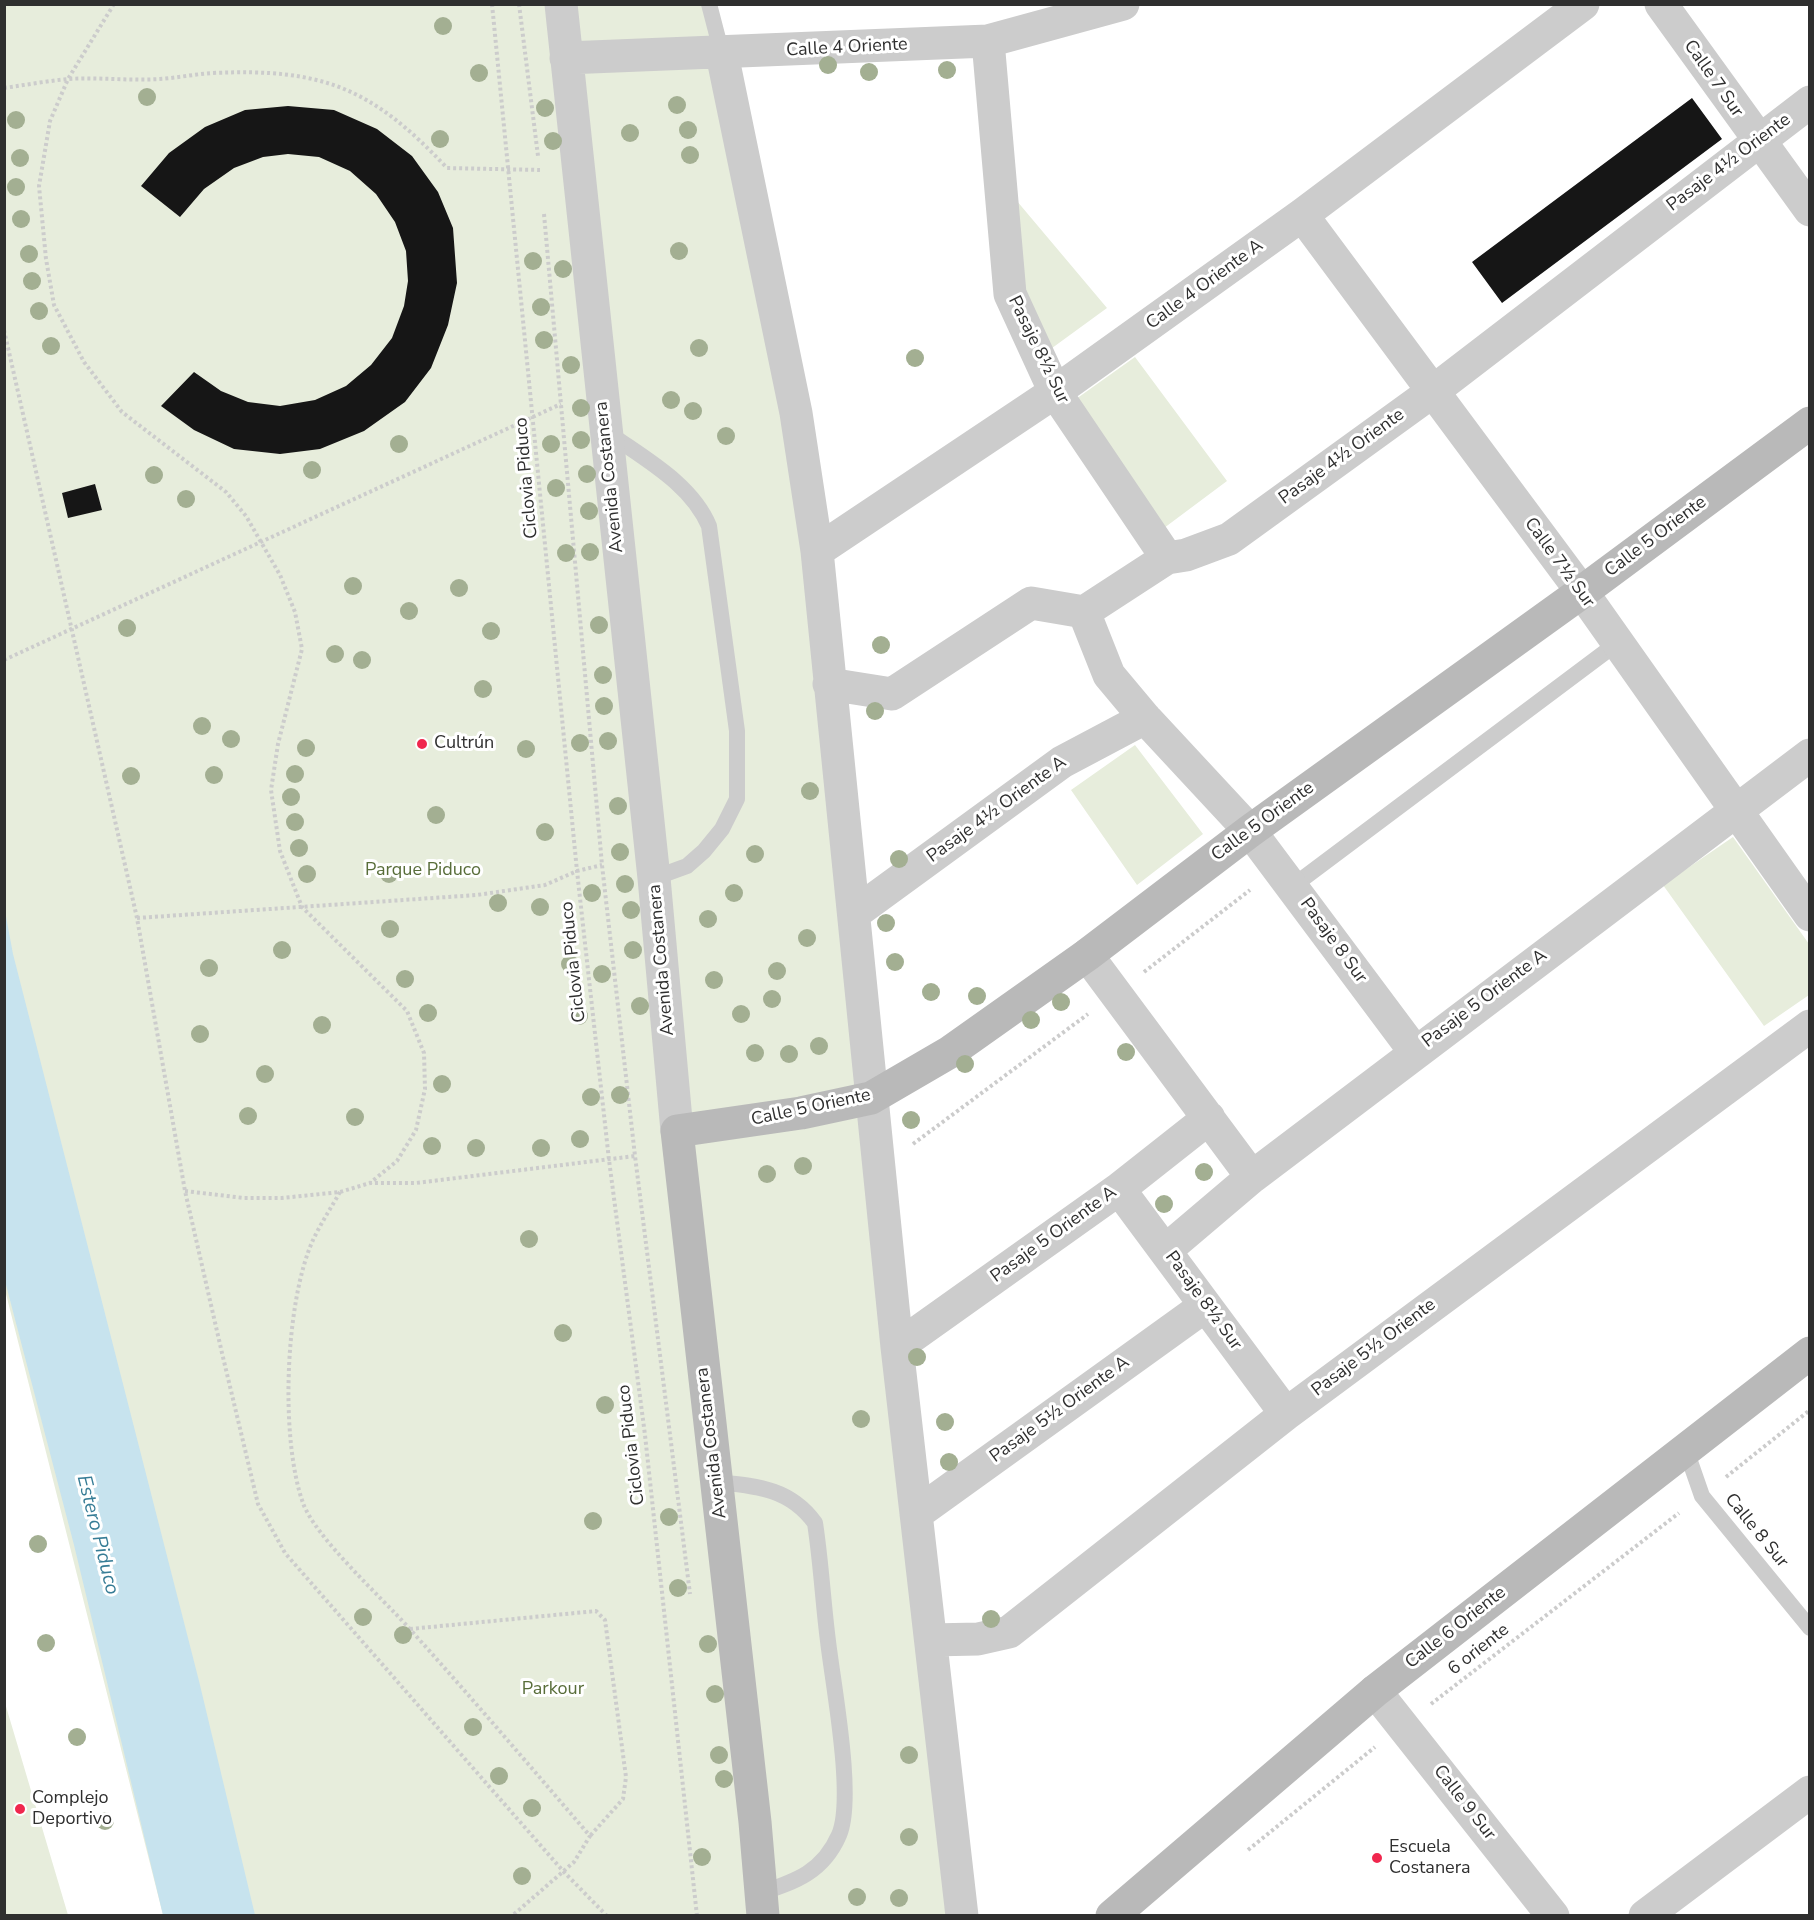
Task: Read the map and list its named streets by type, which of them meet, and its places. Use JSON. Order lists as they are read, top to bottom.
{
  "streets": {
    "street": [
      "Calle 4 Oriente",
      "Calle 7 Sur",
      "Pasaje 4½ Oriente",
      "Calle 4 Oriente A",
      "Pasaje 8½ Sur",
      "Avenida Costanera",
      "Calle 5 Oriente",
      "Calle 7½ Sur",
      "Pasaje 4½ Oriente A",
      "Pasaje 8 Sur",
      "Pasaje 5 Oriente A",
      "Pasaje 5½ Oriente",
      "Pasaje 5½ Oriente A",
      "Calle 6 Oriente",
      "Calle 9 Sur"
    ],
    "lane": ["Calle 8 Sur"],
    "path": ["Ciclovia Piduco", "6 oriente"]
  },
  "crossings": [
    ["Calle 4 Oriente", "Pasaje 8½ Sur"],
    ["Calle 4 Oriente", "Avenida Costanera"],
    ["Calle 7 Sur", "Pasaje 4½ Oriente"],
    ["Pasaje 4½ Oriente", "Pasaje 8½ Sur"],
    ["Pasaje 4½ Oriente", "Calle 7½ Sur"],
    ["Calle 4 Oriente A", "Pasaje 8½ Sur"],
    ["Calle 4 Oriente A", "Calle 7½ Sur"],
    ["Pasaje 8½ Sur", "Pasaje 5 Oriente A"],
    ["Pasaje 8½ Sur", "Pasaje 5½ Oriente"],
    ["Pasaje 8½ Sur", "Pasaje 5½ Oriente A"],
    ["Avenida Costanera", "Calle 5 Oriente"],
    ["Calle 5 Oriente", "Calle 7½ Sur"],
    ["Calle 5 Oriente", "Pasaje 8 Sur"],
    ["Calle 7½ Sur", "Pasaje 5 Oriente A"],
    ["Pasaje 8 Sur", "Pasaje 5 Oriente A"],
    ["Calle 8 Sur", "Calle 6 Oriente"],
    ["Calle 8 Sur", "6 oriente"],
    ["Calle 6 Oriente", "Calle 9 Sur"],
    ["6 oriente", "Calle 9 Sur"]
  ],
  "water": ["Estero Piduco"],
  "parks": ["Parque Piduco", "Parkour"],
  "places": ["Cultrún", "Complejo Deportivo", "Escuela Costanera"]
}
